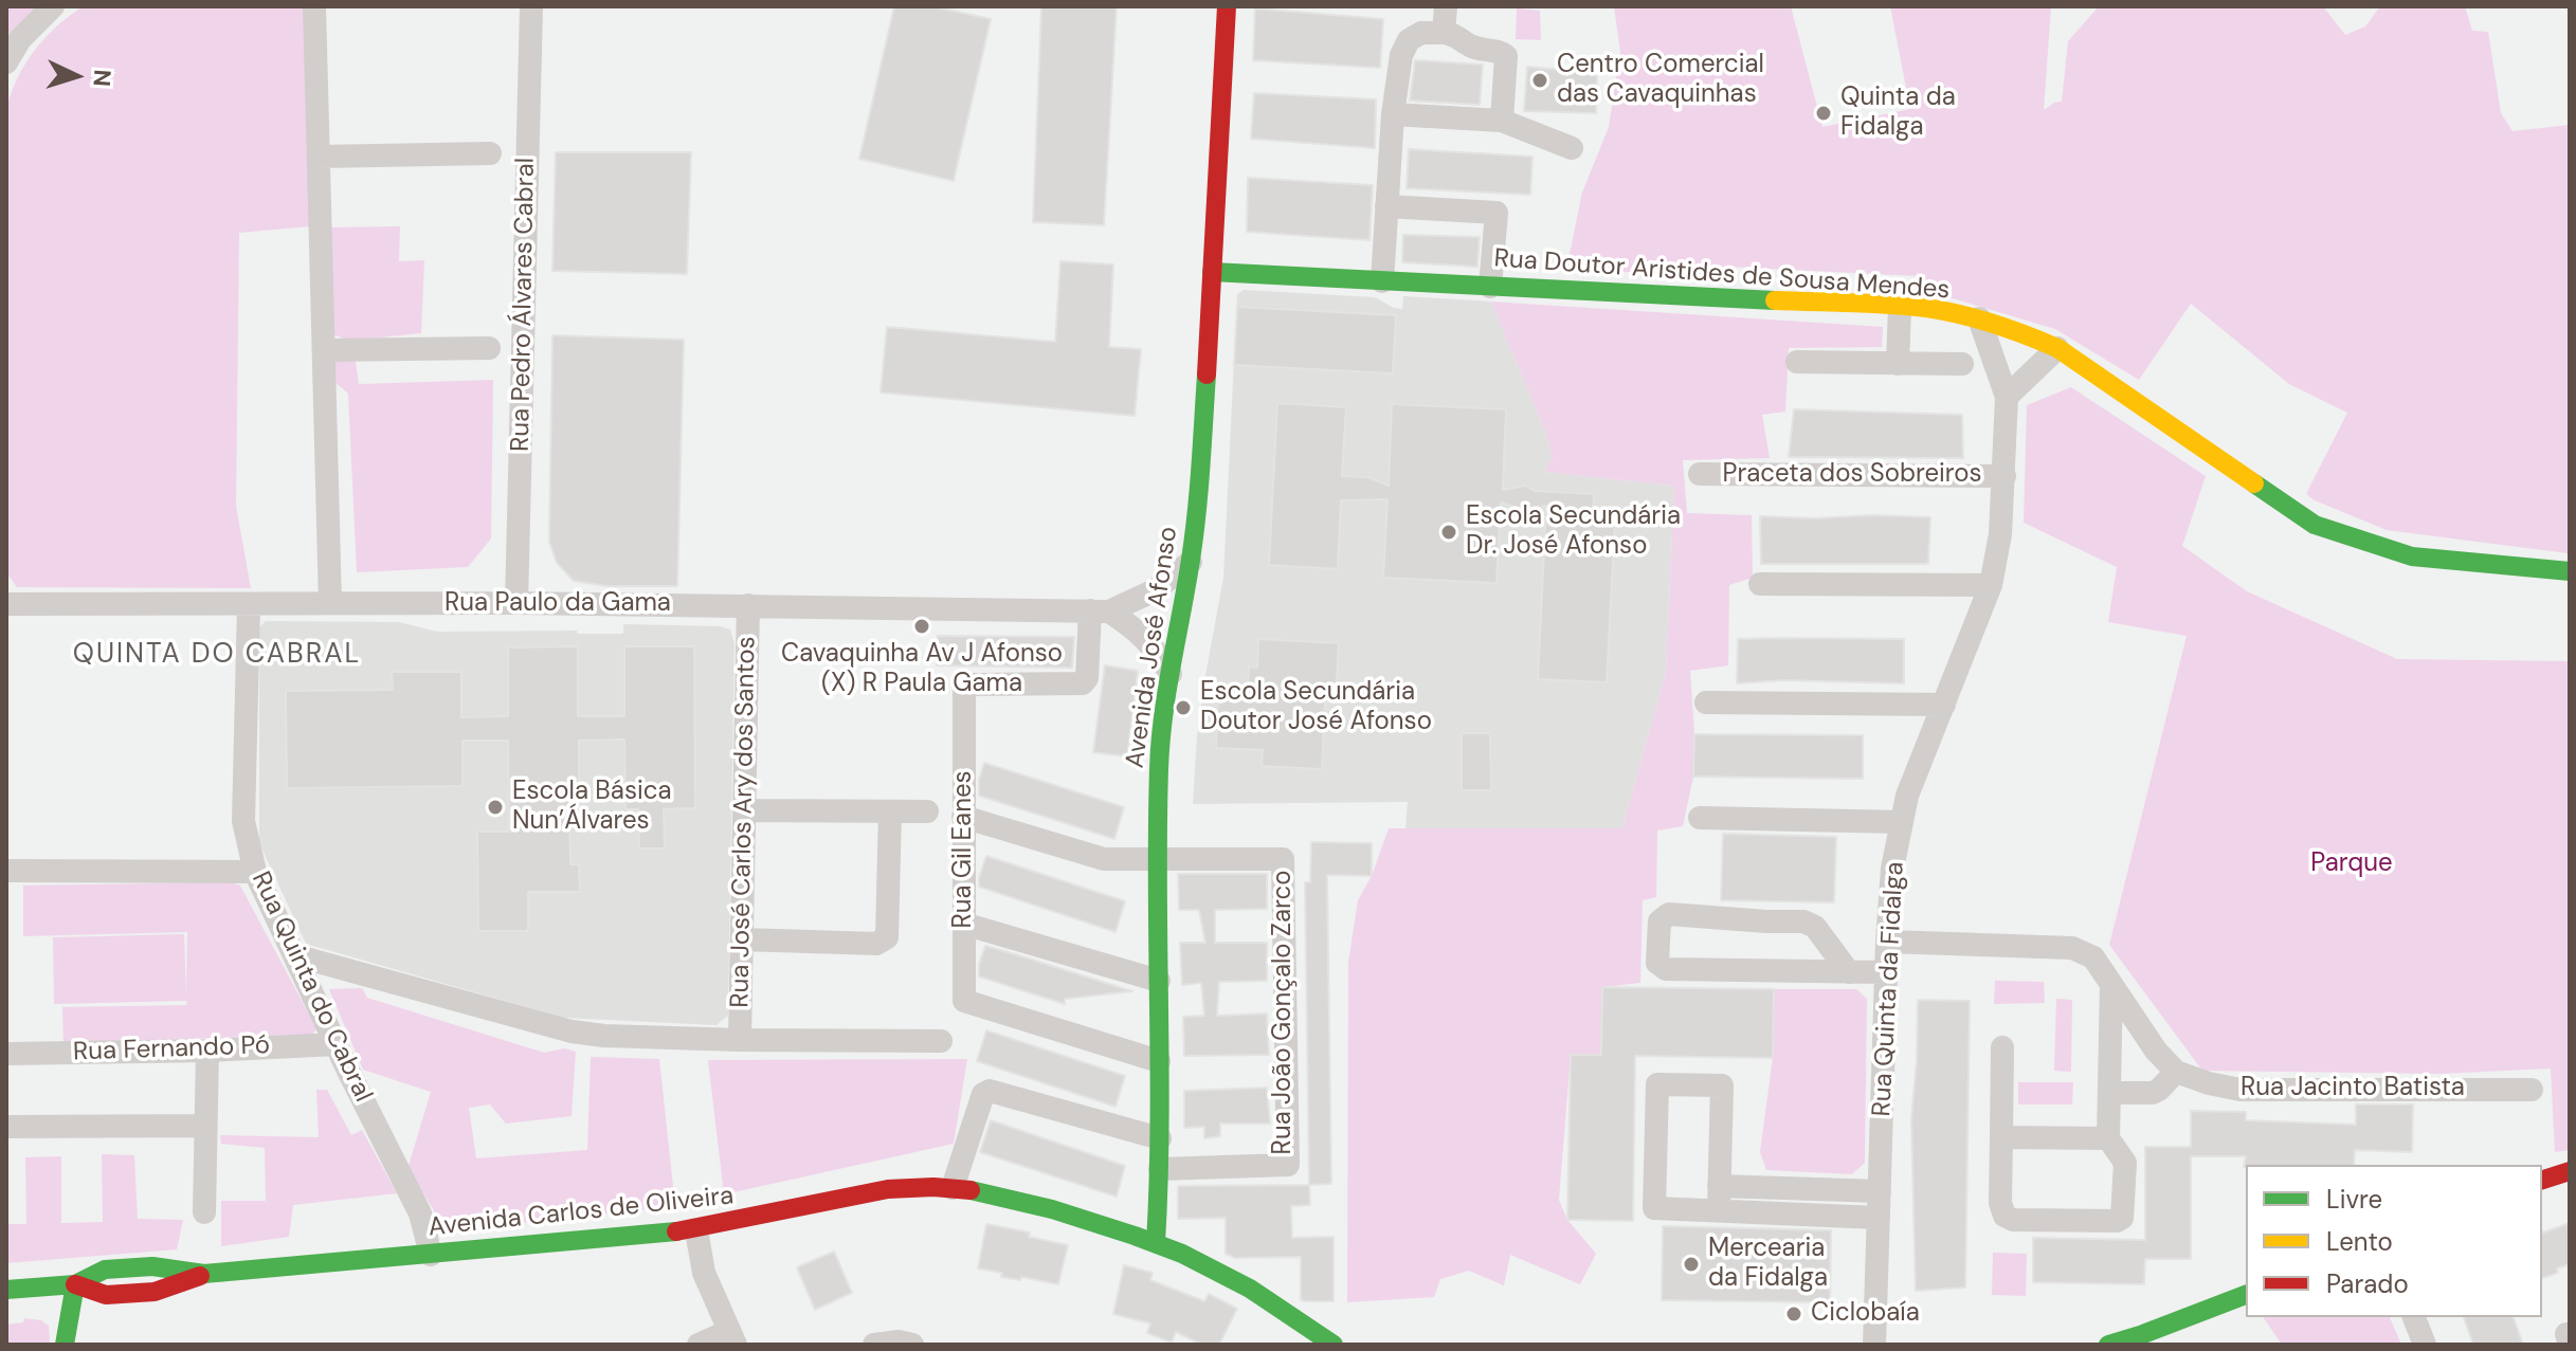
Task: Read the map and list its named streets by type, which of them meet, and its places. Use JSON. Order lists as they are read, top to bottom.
{
  "streets": {
    "street": [
      "Rua Doutor Aristides de Sousa Mendes",
      "Rua Pedro Álvares Cabral",
      "Praceta dos Sobreiros",
      "Rua Paulo da Gama",
      "Avenida José Afonso",
      "Rua José Carlos Ary dos Santos",
      "Rua Gil Eanes",
      "Rua Quinta do Cabral",
      "Rua Quinta da Fidalga",
      "Rua João Gonçalo Zarco",
      "Rua Fernando Pó",
      "Rua Jacinto Batista",
      "Avenida Carlos de Oliveira"
    ]
  },
  "crossings": [
    ["Rua Doutor Aristides de Sousa Mendes", "Avenida José Afonso"],
    ["Rua Doutor Aristides de Sousa Mendes", "Rua Quinta da Fidalga"],
    ["Rua Pedro Álvares Cabral", "Rua Paulo da Gama"],
    ["Praceta dos Sobreiros", "Rua Quinta da Fidalga"],
    ["Rua Paulo da Gama", "Avenida José Afonso"],
    ["Rua Paulo da Gama", "Rua José Carlos Ary dos Santos"],
    ["Rua Paulo da Gama", "Rua Gil Eanes"],
    ["Rua Paulo da Gama", "Rua Quinta do Cabral"],
    ["Avenida José Afonso", "Rua Gil Eanes"],
    ["Avenida José Afonso", "Rua João Gonçalo Zarco"],
    ["Avenida José Afonso", "Avenida Carlos de Oliveira"],
    ["Rua Quinta do Cabral", "Rua Fernando Pó"],
    ["Rua Quinta do Cabral", "Avenida Carlos de Oliveira"]
  ],
  "districts": ["QUINTA DO CABRAL"],
  "parks": ["Parque"],
  "places": [
    "Centro Comercial das Cavaquinhas",
    "Quinta da Fidalga",
    "Escola Secundária Dr. José Afonso",
    "Cavaquinha Av J Afonso (X) R Paula Gama",
    "Escola Secundária Doutor José Afonso",
    "Escola Básica Nun’Álvares",
    "Mercearia da Fidalga",
    "Ciclobaía"
  ],
  "legend": ["Livre", "Lento", "Parado"],
  "north": "right"
}
